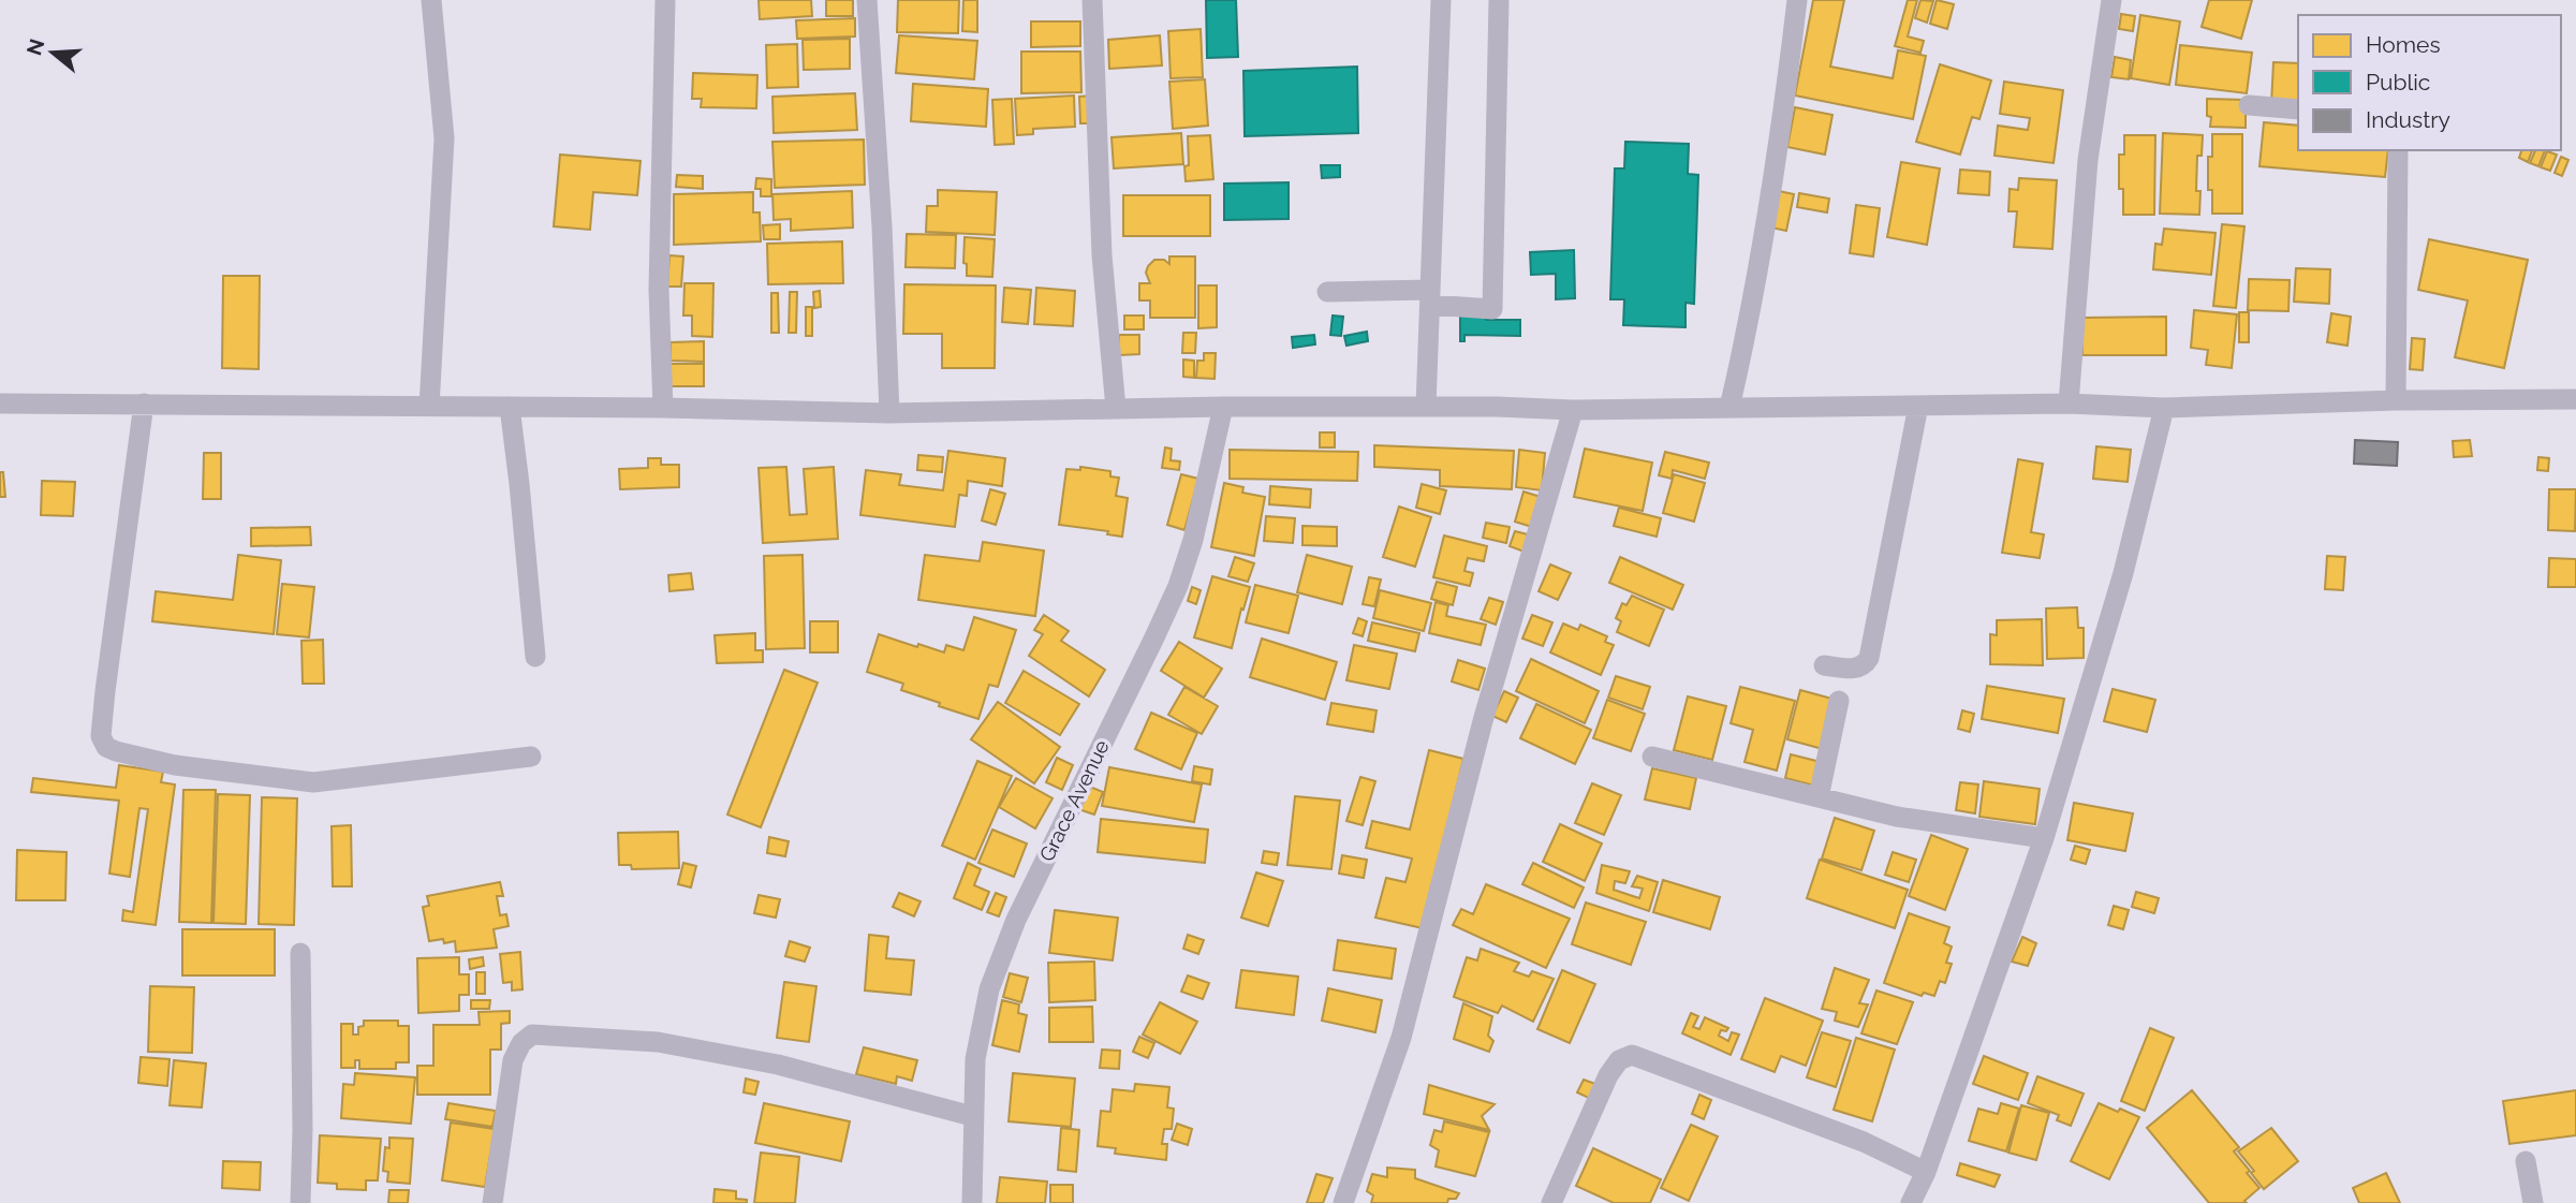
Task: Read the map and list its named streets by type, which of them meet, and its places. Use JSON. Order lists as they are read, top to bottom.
{
  "streets": {
    "street": ["Grace Avenue"]
  },
  "legend": ["Homes", "Public", "Industry"],
  "north": "left"
}
